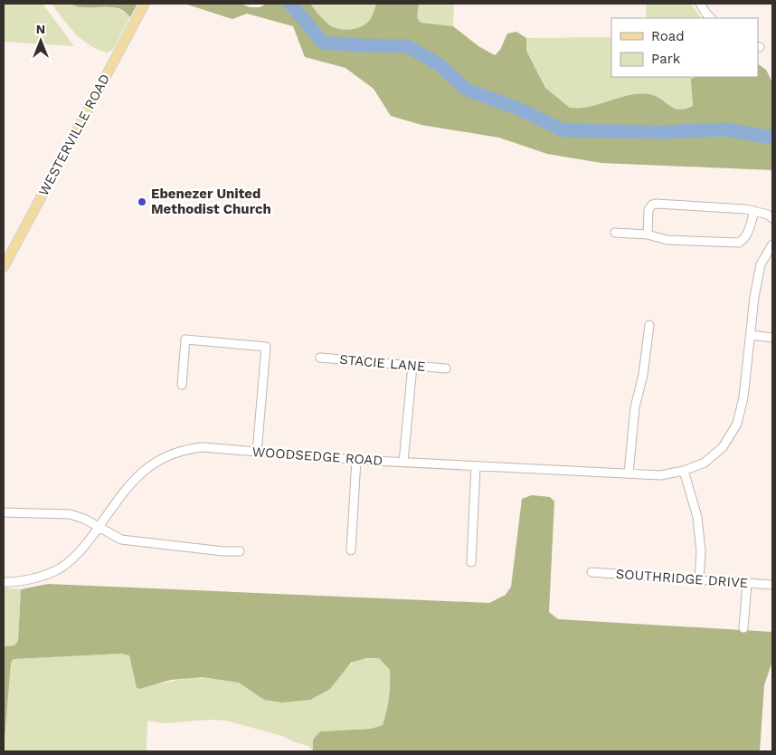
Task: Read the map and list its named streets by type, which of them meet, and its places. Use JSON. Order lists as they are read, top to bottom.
{
  "streets": {
    "main road": ["WESTERVILLE ROAD"],
    "street": ["STACIE LANE", "WOODSEDGE ROAD", "SOUTHRIDGE DRIVE"]
  },
  "places": ["Ebenezer United Methodist Church"],
  "legend": ["Road", "Park"],
  "north": "top"
}
